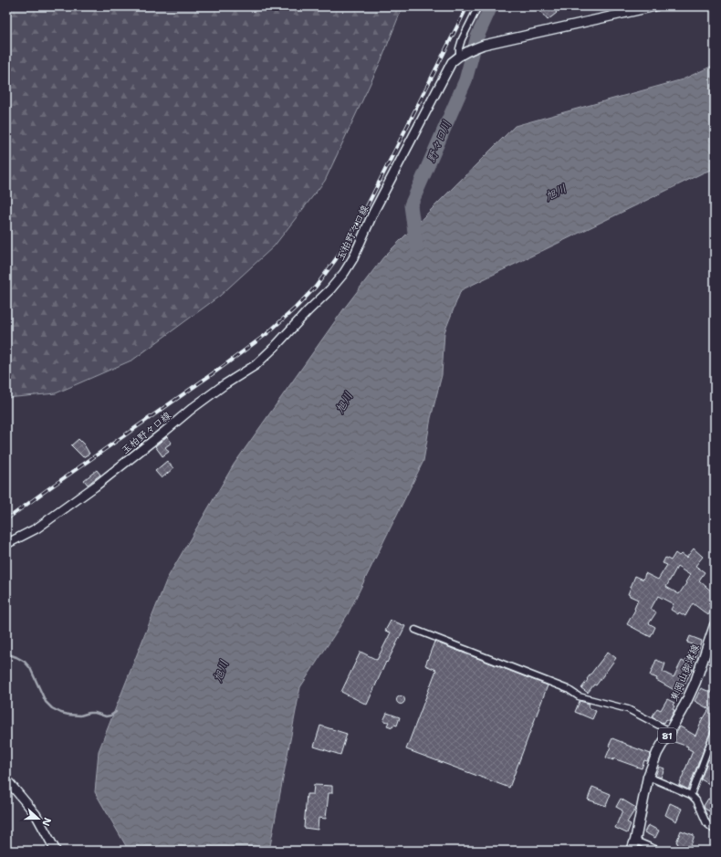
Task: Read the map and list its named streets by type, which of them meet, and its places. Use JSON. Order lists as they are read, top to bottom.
{
  "streets": {
    "main road": ["玉柏野々口線", "東岡山御津線", "81"]
  },
  "water": ["野々口川", "旭川"],
  "north": "right"
}
